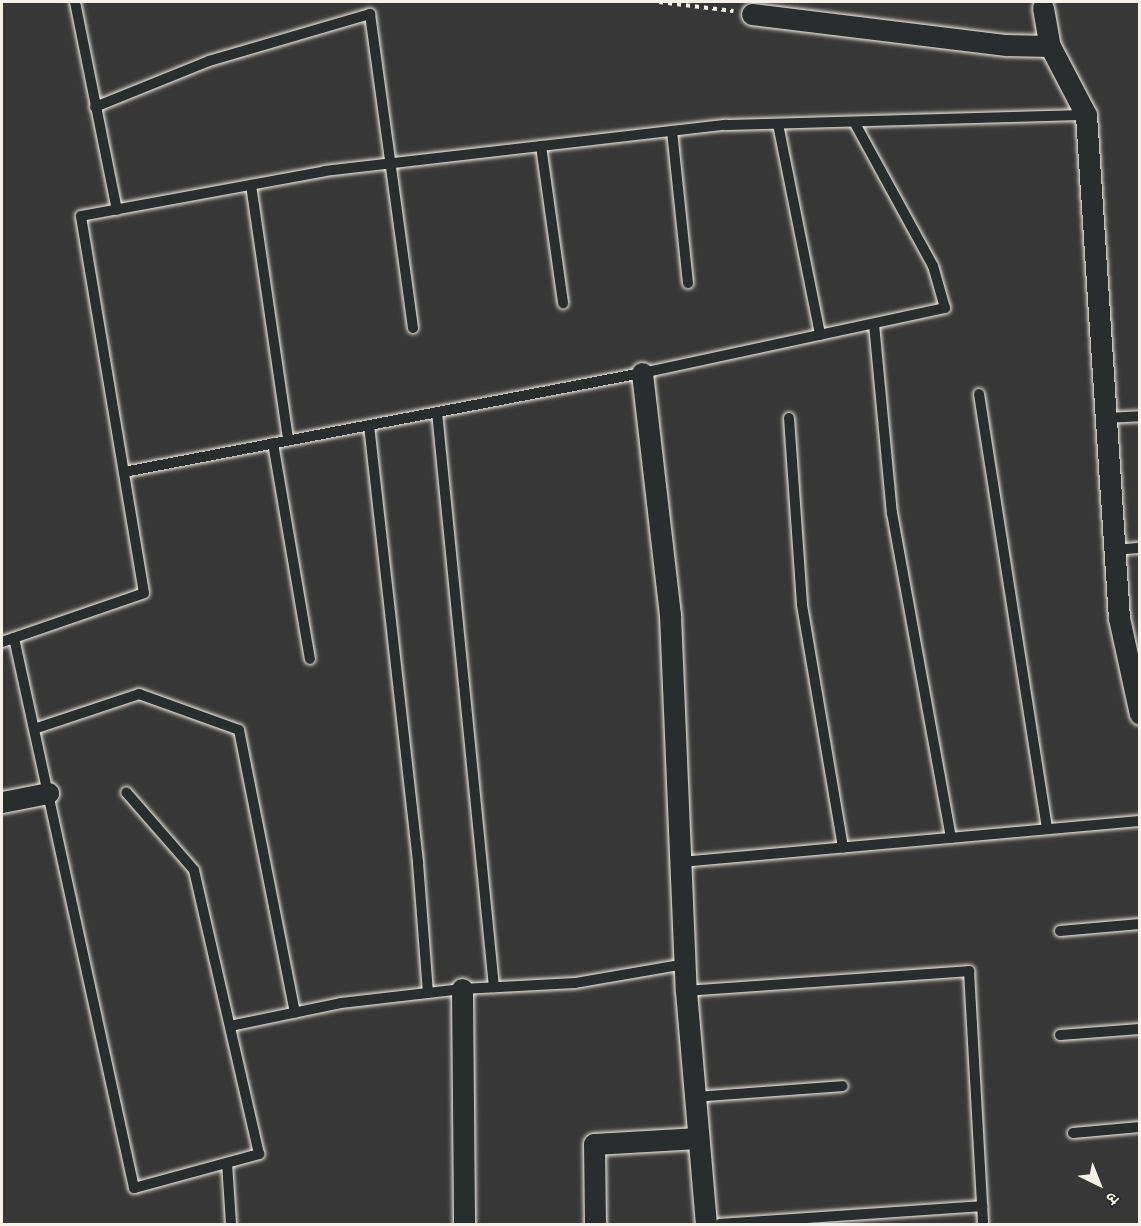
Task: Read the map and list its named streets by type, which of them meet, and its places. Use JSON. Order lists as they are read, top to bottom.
{
  "north": "bottom right"
}
